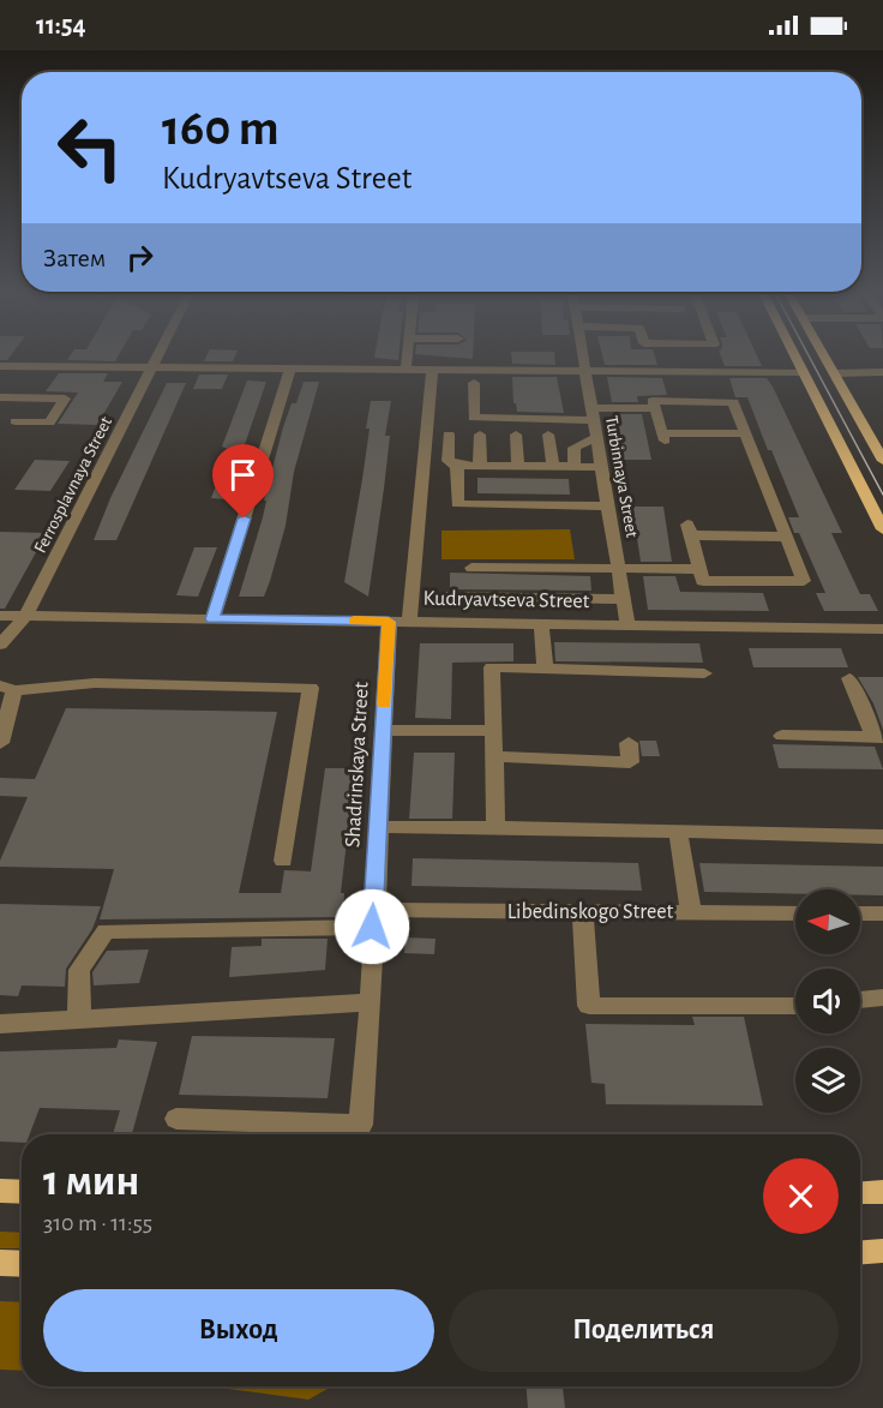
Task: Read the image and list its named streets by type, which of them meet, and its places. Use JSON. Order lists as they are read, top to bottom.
{
  "streets": {
    "street": [
      "Turbinnaya Street",
      "Ferrosplavnaya Street",
      "Kudryavtseva Street",
      "Shadrinskaya Street",
      "Libedinskogo Street"
    ]
  },
  "crossings": [
    ["Turbinnaya Street", "Kudryavtseva Street"],
    ["Ferrosplavnaya Street", "Kudryavtseva Street"],
    ["Kudryavtseva Street", "Shadrinskaya Street"],
    ["Shadrinskaya Street", "Libedinskogo Street"]
  ],
  "north": "left",
  "page": {
    "status": "11:54",
    "turn": ["160 m", "Kudryavtseva Street"],
    "then": "Затем",
    "heading": ["1 мин", "310 m · 11:55"],
    "buttons": ["Выход", "Поделиться"]
  }
}
